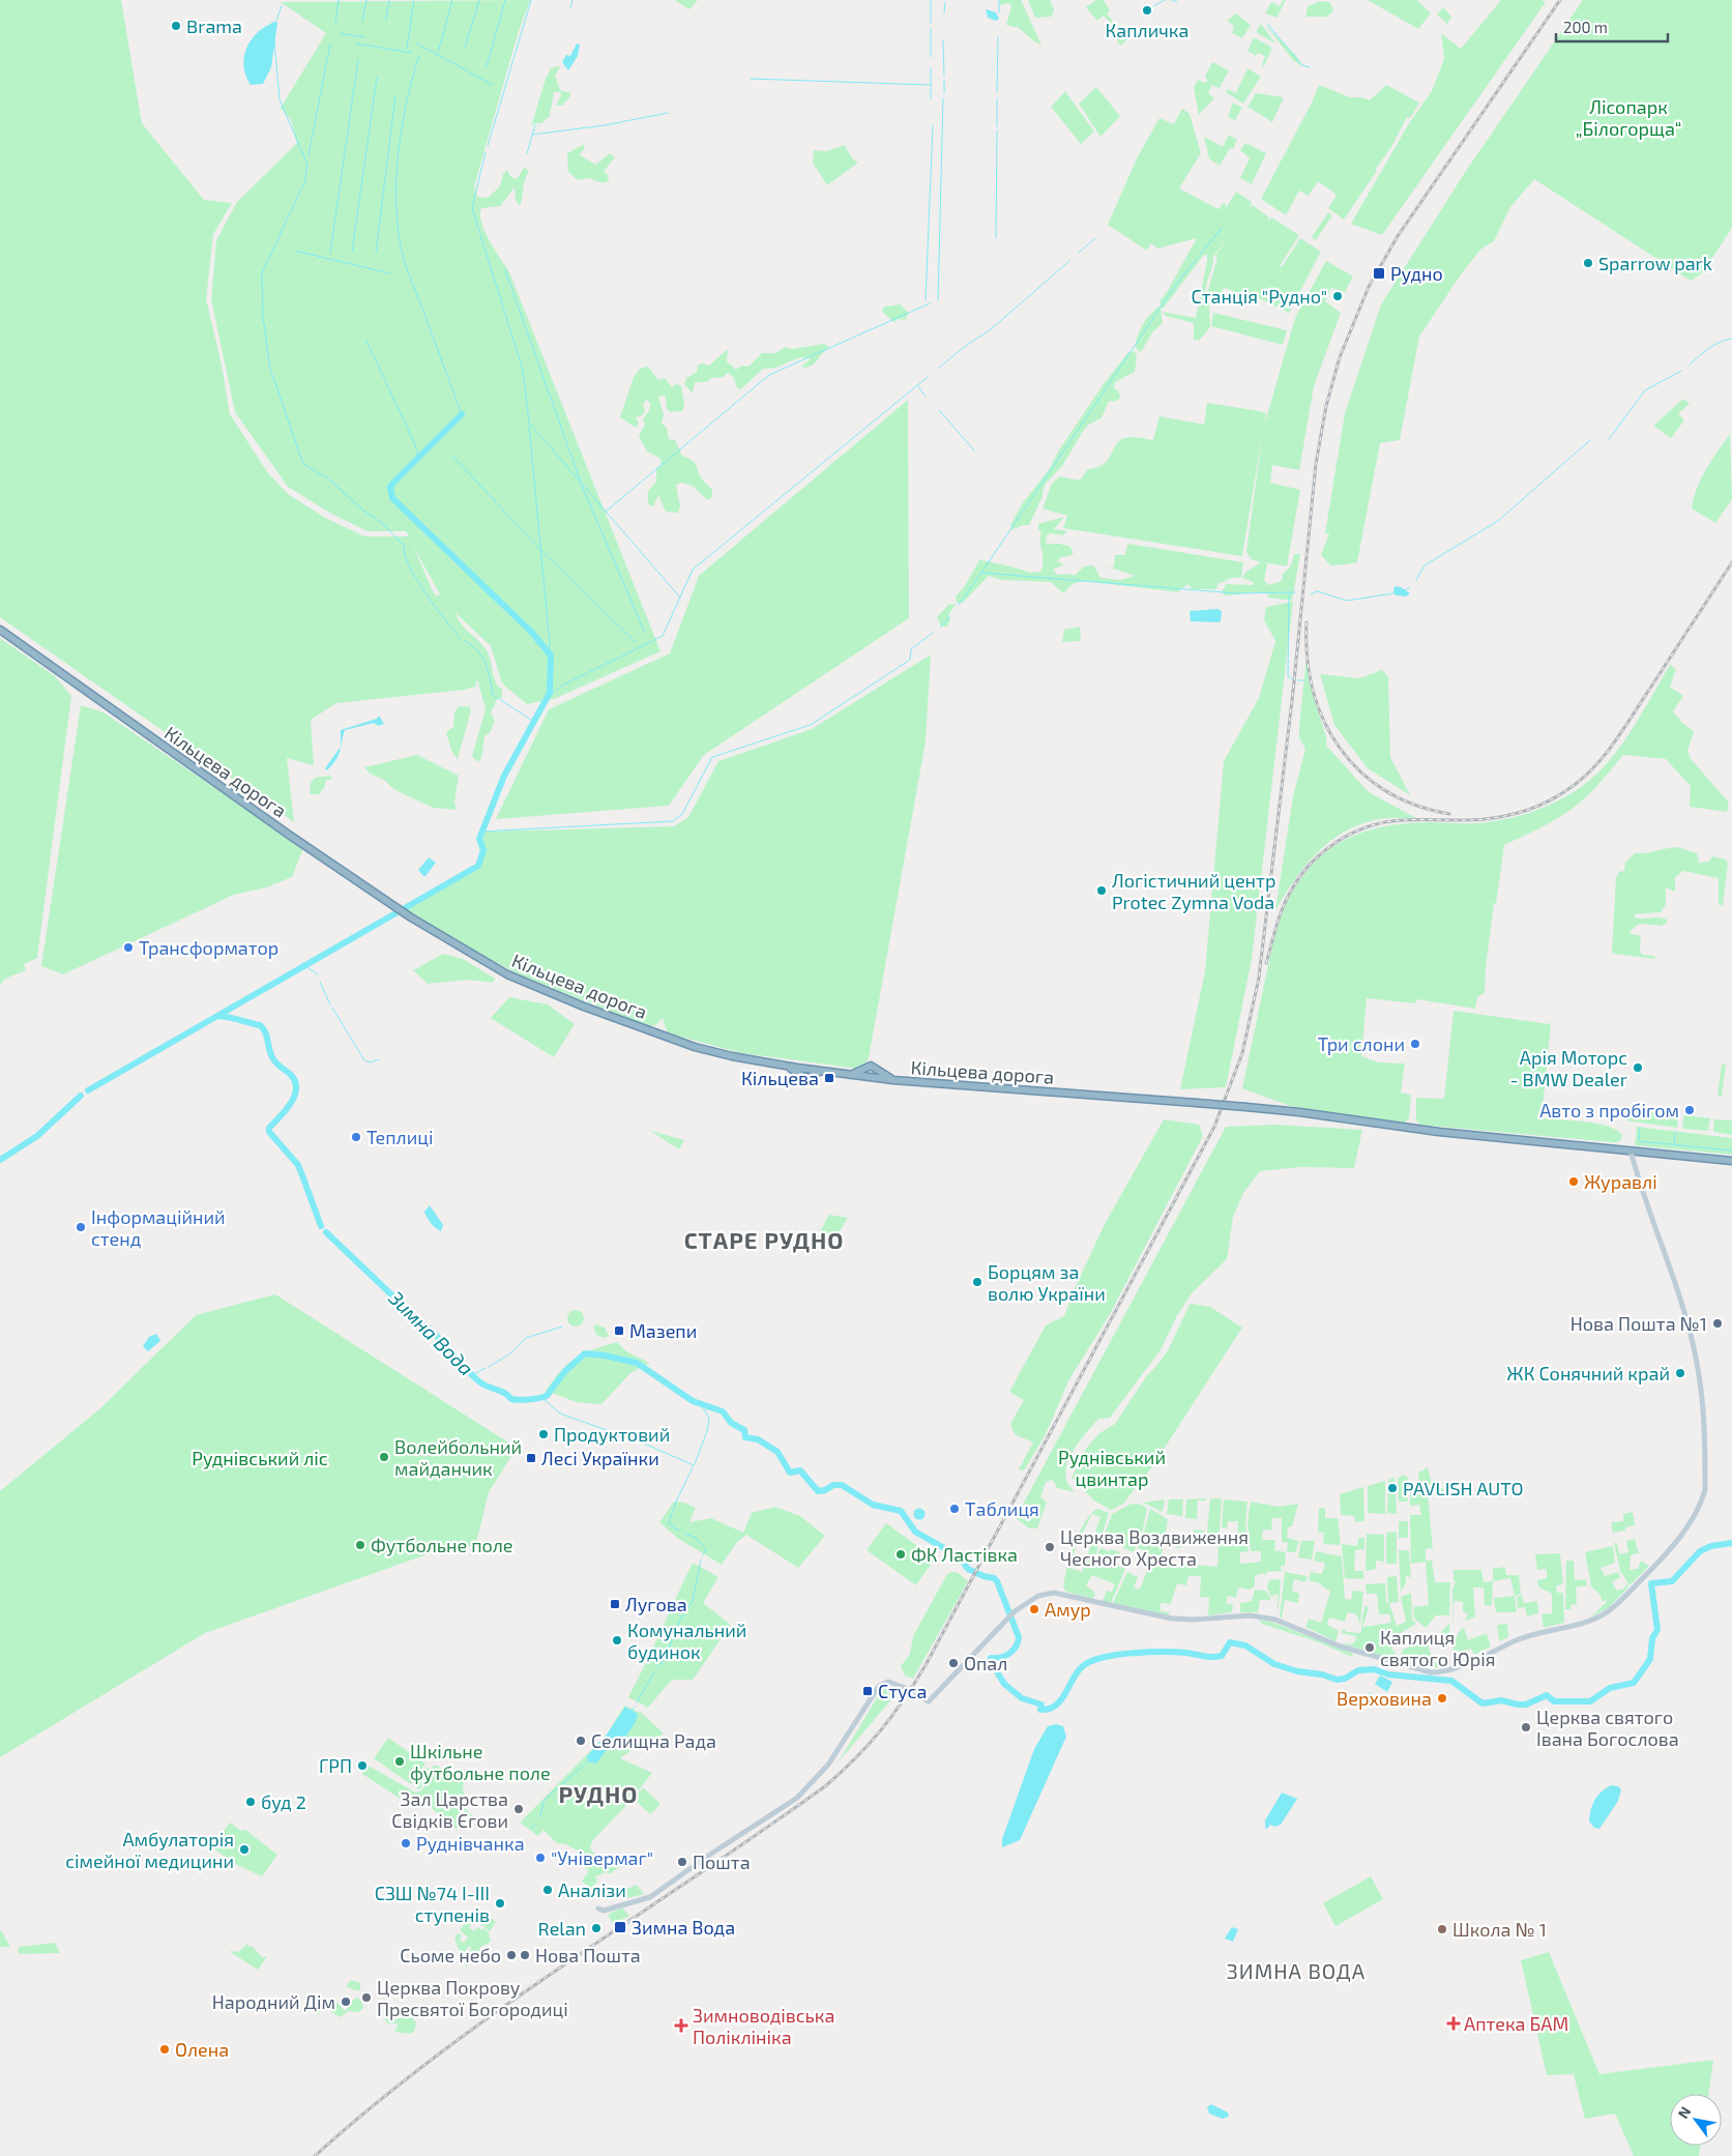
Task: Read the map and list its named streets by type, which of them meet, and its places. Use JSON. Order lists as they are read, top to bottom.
{
  "streets": {
    "highway": ["Кільцева дорога"]
  },
  "districts": ["СТАРЕ РУДНО", "РУДНО", "ЗИМНА ВОДА"],
  "water": ["Зимна Вода"],
  "parks": ["Лісопарк „Білогорща“", "Руднівський цвинтар", "Руднівський ліс"],
  "places": {
    "other": [
      "Капличка",
      "Brama",
      "Sparrow park",
      "Станція \"Рудно\"",
      "Логістичний центр Protec Zymna Voda",
      "Трансформатор",
      "Три слони",
      "Арія Моторс - BMW Dealer",
      "Авто з пробігом",
      "Теплиці",
      "Журавлі",
      "Інформаційний стенд",
      "Борцям за волю України",
      "Нова Пошта №1",
      "ЖК Сонячний край",
      "Продуктовий",
      "Волейбольний майданчик",
      "PAVLISH AUTO",
      "Таблиця",
      "Футбольне поле",
      "Церква Воздвиження Чесного Хреста",
      "ФК Ластівка",
      "Амур",
      "Комунальний будинок",
      "Каплиця святого Юрія",
      "Опал",
      "Верховина",
      "Церква святого Івана Богослова",
      "Селищна Рада",
      "Шкільне футбольне поле",
      "ГРП",
      "буд 2",
      "Зал Царства Свідків Єгови",
      "Руднівчанка",
      "Амбулаторія сімейної медицини",
      "\"Універмаг\"",
      "Пошта",
      "Аналізи",
      "СЗШ №74 І-ІІІ ступенів",
      "Relan",
      "Школа № 1",
      "Сьоме небо",
      "Нова Пошта",
      "Церква Покрову Пресвятої Богородиці",
      "Народний Дім",
      "Олена"
    ],
    "transit": [
      "Рудно",
      "Кільцева",
      "Мазепи",
      "Лесі Українки",
      "Лугова",
      "Стуса",
      "Зимна Вода"
    ],
    "health": ["Аптека БАМ", "Зимноводівська Поліклініка"]
  },
  "scale_bar": "200 m",
  "north": "top left"
}
